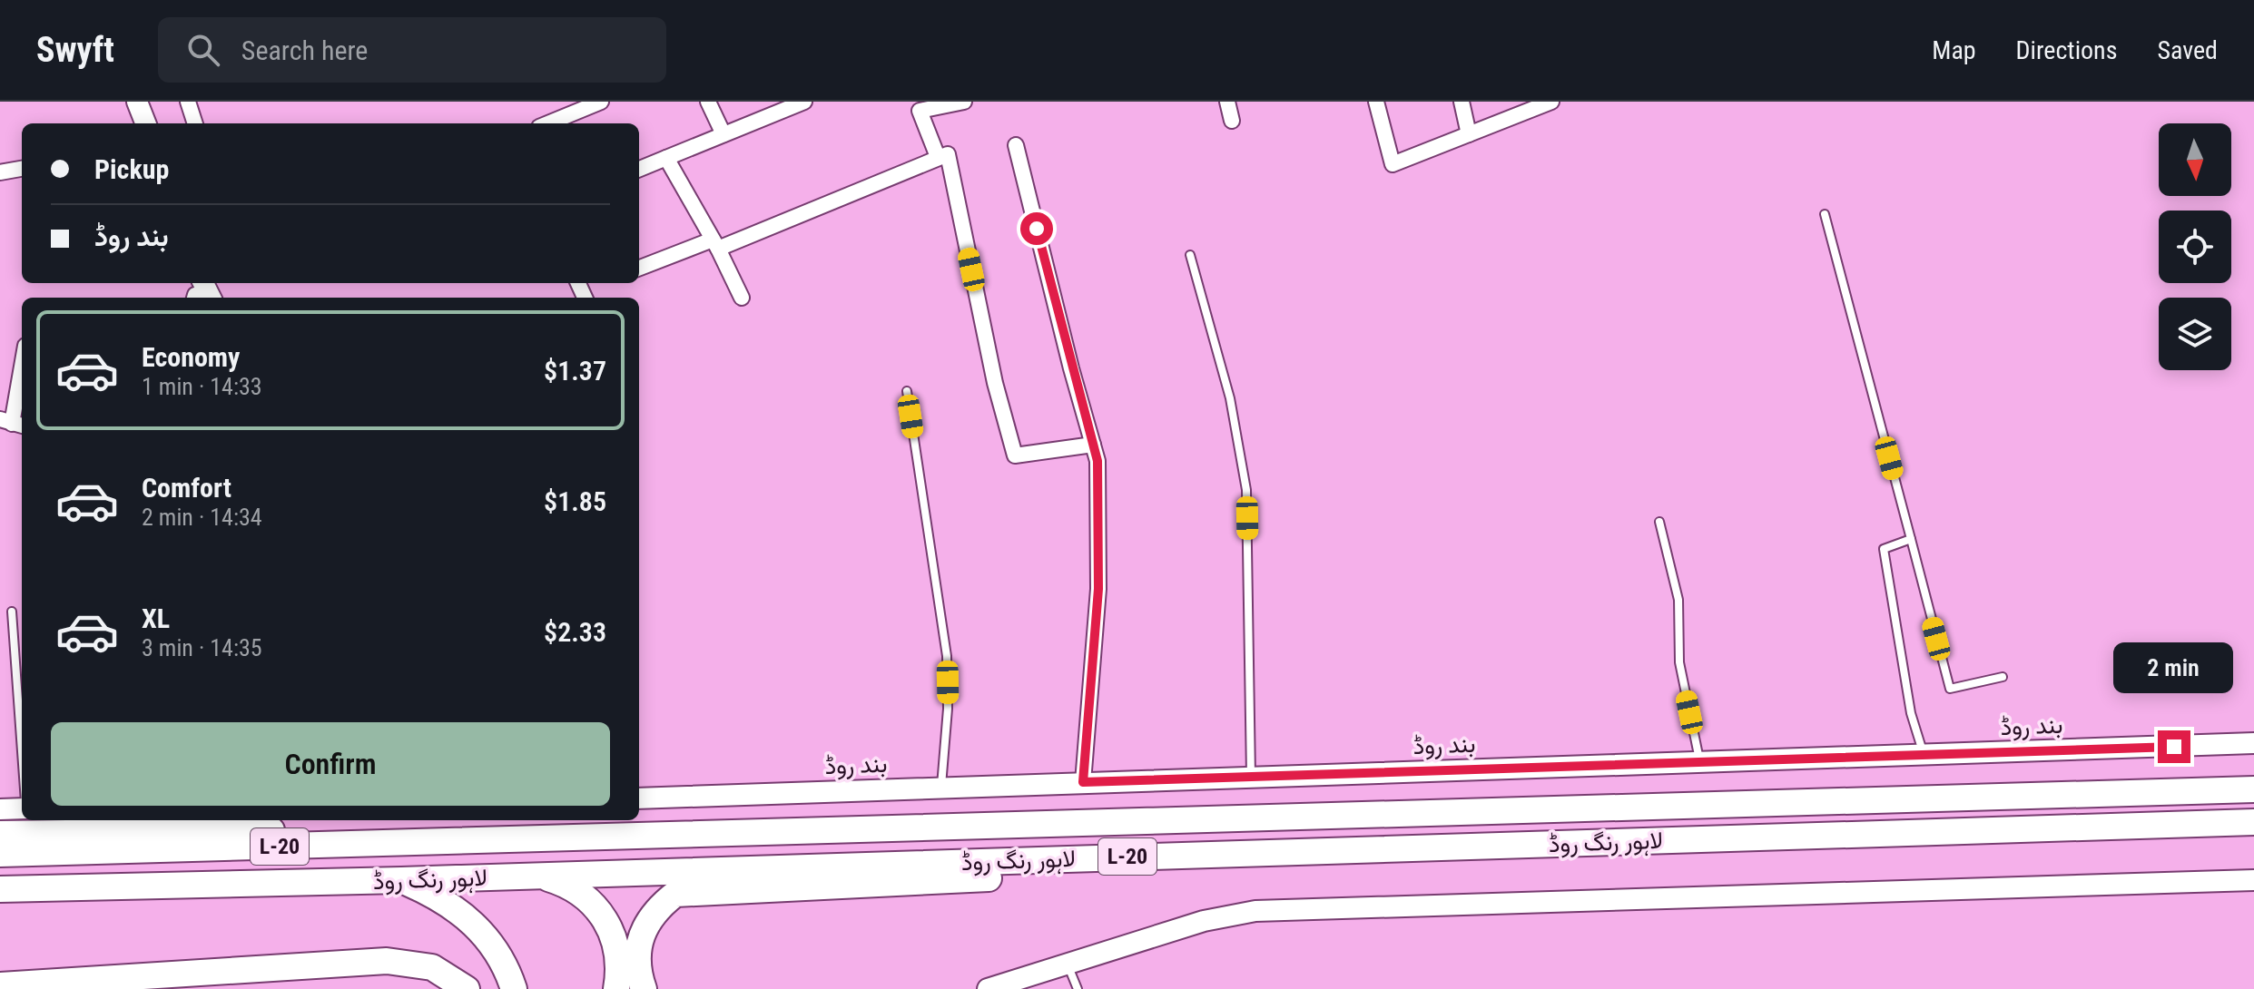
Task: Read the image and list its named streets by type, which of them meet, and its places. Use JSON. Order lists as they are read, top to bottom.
{
  "streets": {
    "highway": ["لاہور رنگ روڈ", "L-20"],
    "main road": ["بند روڈ"]
  },
  "north": "bottom",
  "page": {
    "header": "Swyft",
    "search": "Search here",
    "nav": ["Map", "Directions", "Saved"],
    "banner": ["Pickup", "بند روڈ"],
    "list": [
      {
        "name": "Economy",
        "note": "1 min · 14:33",
        "value": "$1.37"
      },
      {
        "name": "Comfort",
        "note": "2 min · 14:34",
        "value": "$1.85"
      },
      {
        "name": "XL",
        "note": "3 min · 14:35",
        "value": "$2.33"
      }
    ],
    "bubble": "2 min",
    "buttons": "Confirm"
  }
}
